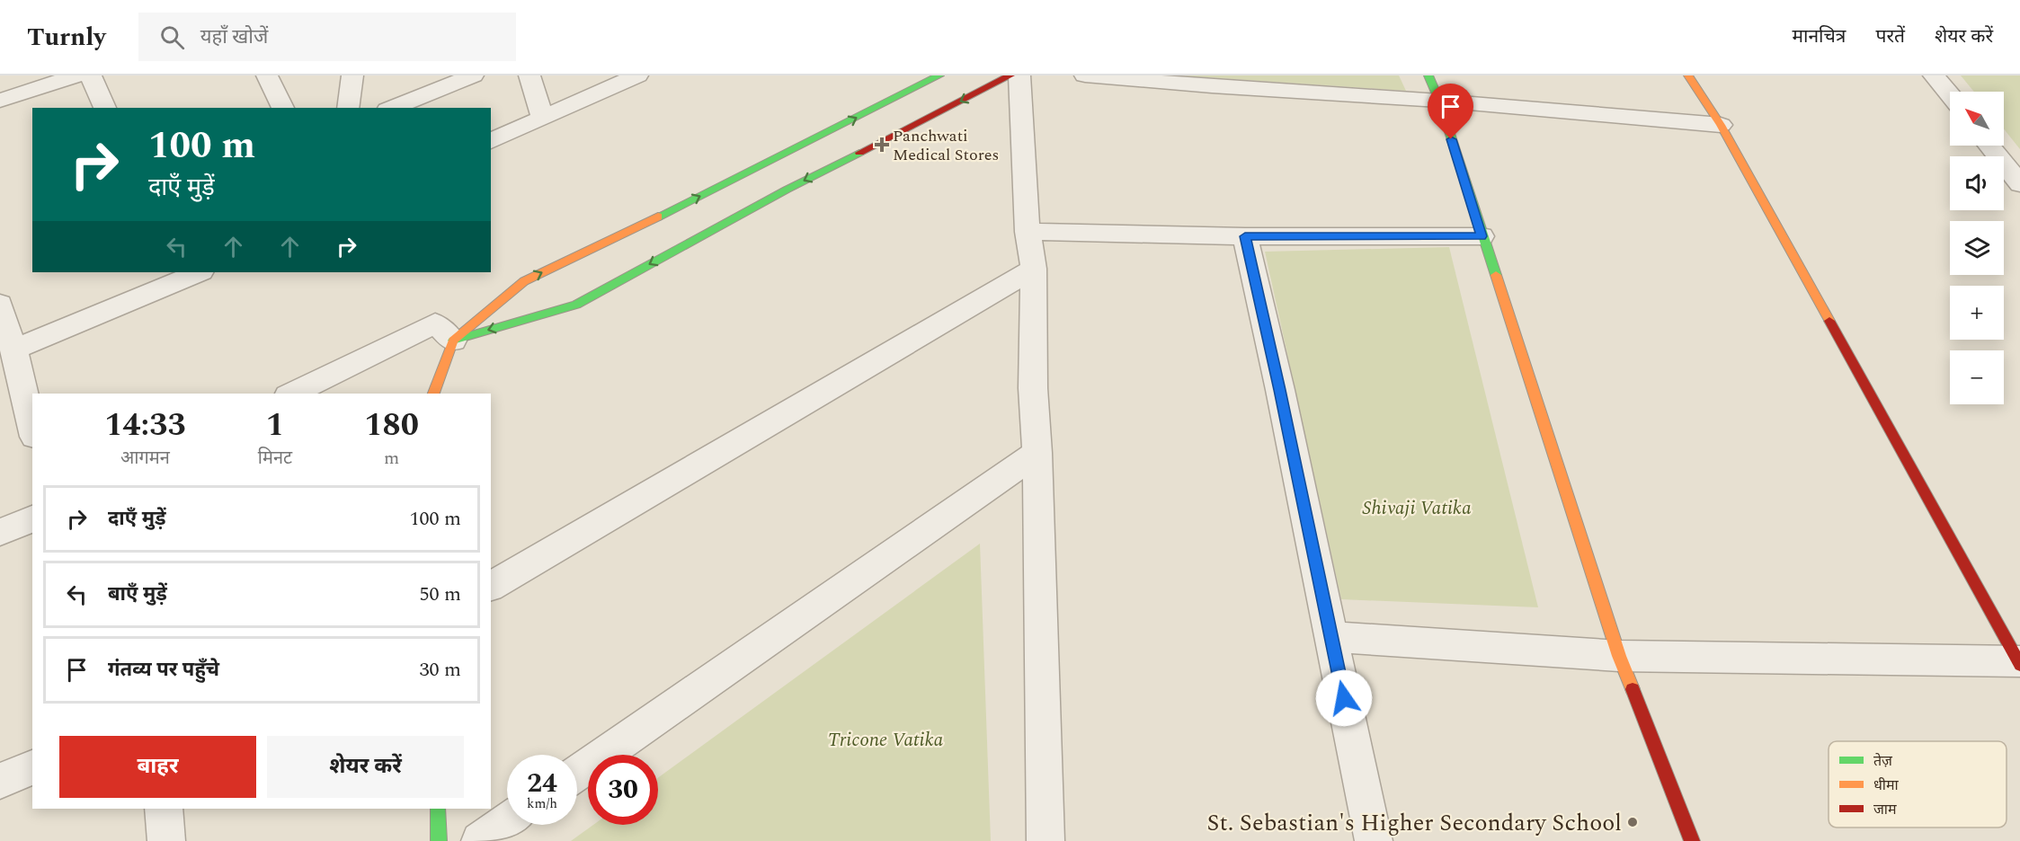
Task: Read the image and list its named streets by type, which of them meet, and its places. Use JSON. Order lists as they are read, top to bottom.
{
  "parks": ["Shivaji Vatika", "Tricone Vatika"],
  "places": {
    "health": ["Panchwati Medical Stores"],
    "other": ["St. Sebastian's Higher Secondary School"]
  },
  "legend": ["तेज़", "धीमा", "जाम"],
  "north": "top left",
  "page": {
    "header": "Turnly",
    "search": "यहाँ खोजें",
    "nav": ["मानचित्र", "परतें", "शेयर करें"],
    "map_buttons": ["+", "−"],
    "turn": ["100 m", "दाएँ मुड़ें"],
    "eta": [
      "14:33",
      "आगमन",
      "1",
      "मिनट",
      "180",
      "m"
    ],
    "list": [
      {
        "name": "दाएँ मुड़ें",
        "value": "100 m"
      },
      {
        "name": "बाएँ मुड़ें",
        "value": "50 m"
      },
      {
        "name": "गंतव्य पर पहुँचे",
        "value": "30 m"
      }
    ],
    "buttons": ["बाहर", "शेयर करें"],
    "speed": "24 km/h",
    "limit": "30"
  }
}
